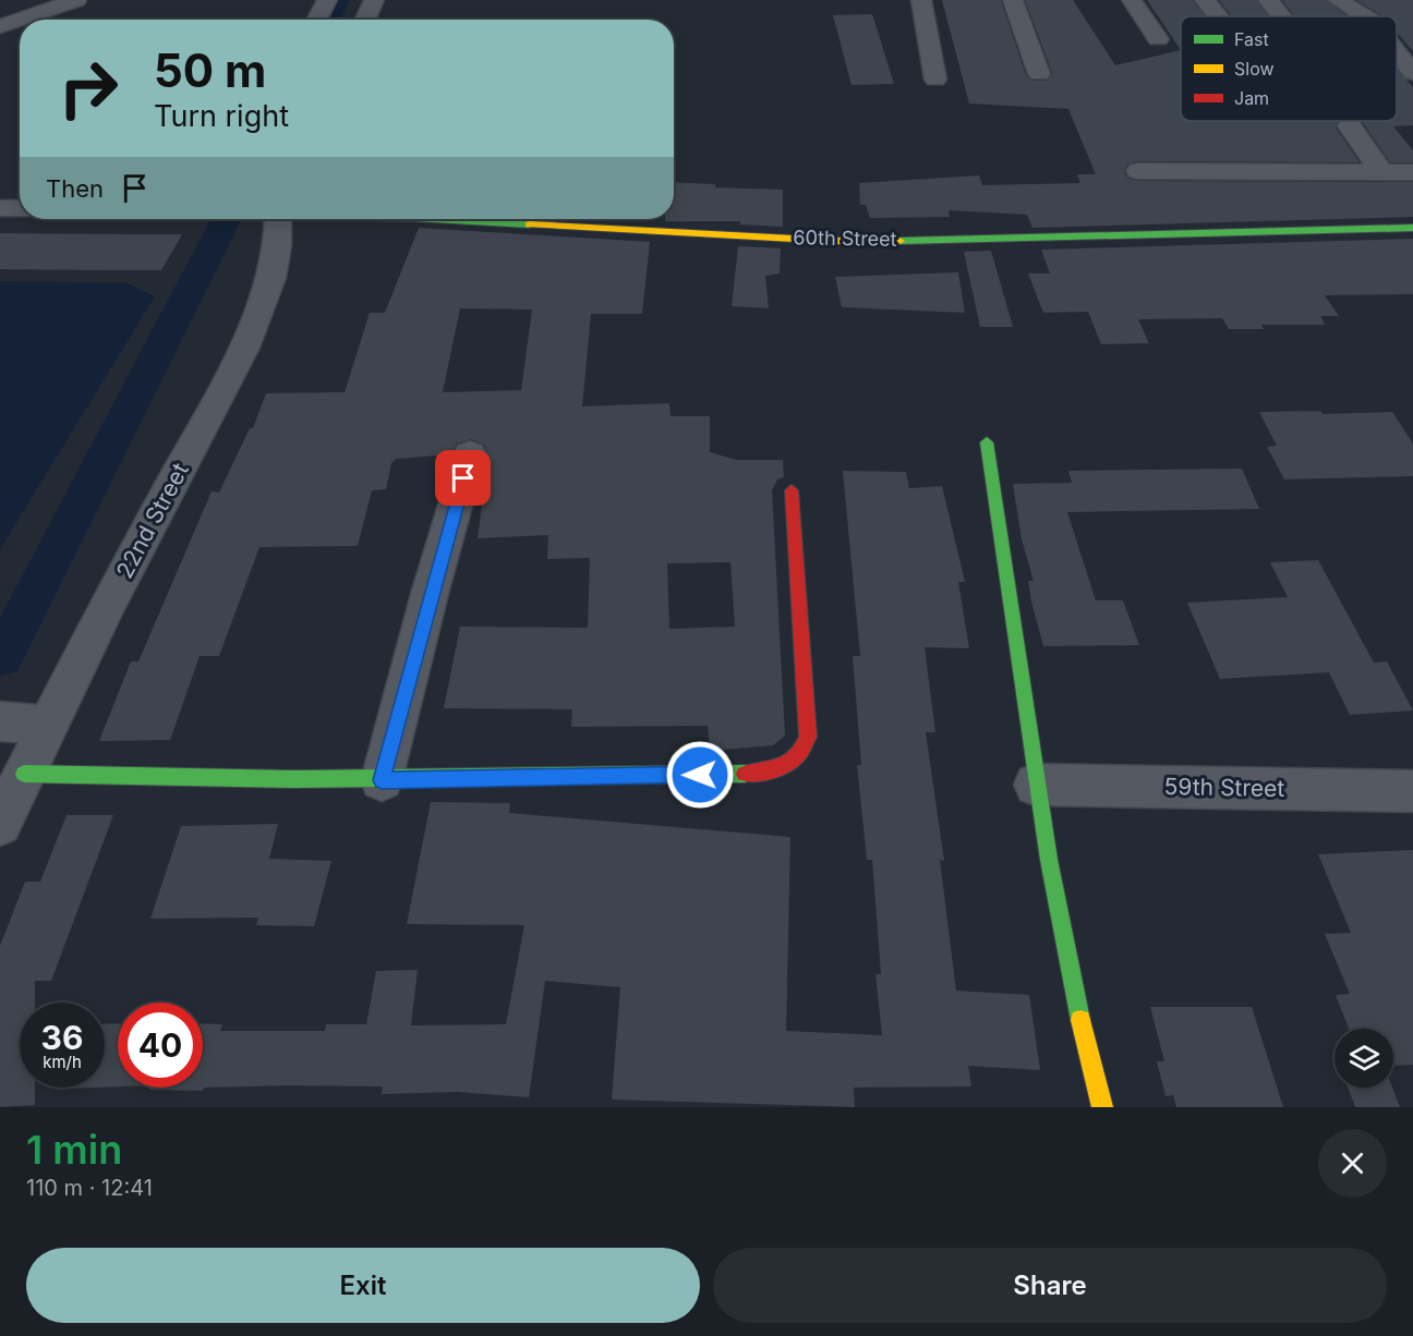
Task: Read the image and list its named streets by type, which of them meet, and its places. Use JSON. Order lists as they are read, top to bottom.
{
  "streets": {
    "street": ["60th Street", "22nd Street", "59th Street"]
  },
  "legend": ["Fast", "Slow", "Jam"],
  "page": {
    "turn": ["50 m", "Turn right"],
    "then": "Then",
    "speed": "36 km/h",
    "limit": "40",
    "heading": ["1 min", "110 m · 12:41"],
    "buttons": ["Exit", "Share"]
  }
}
